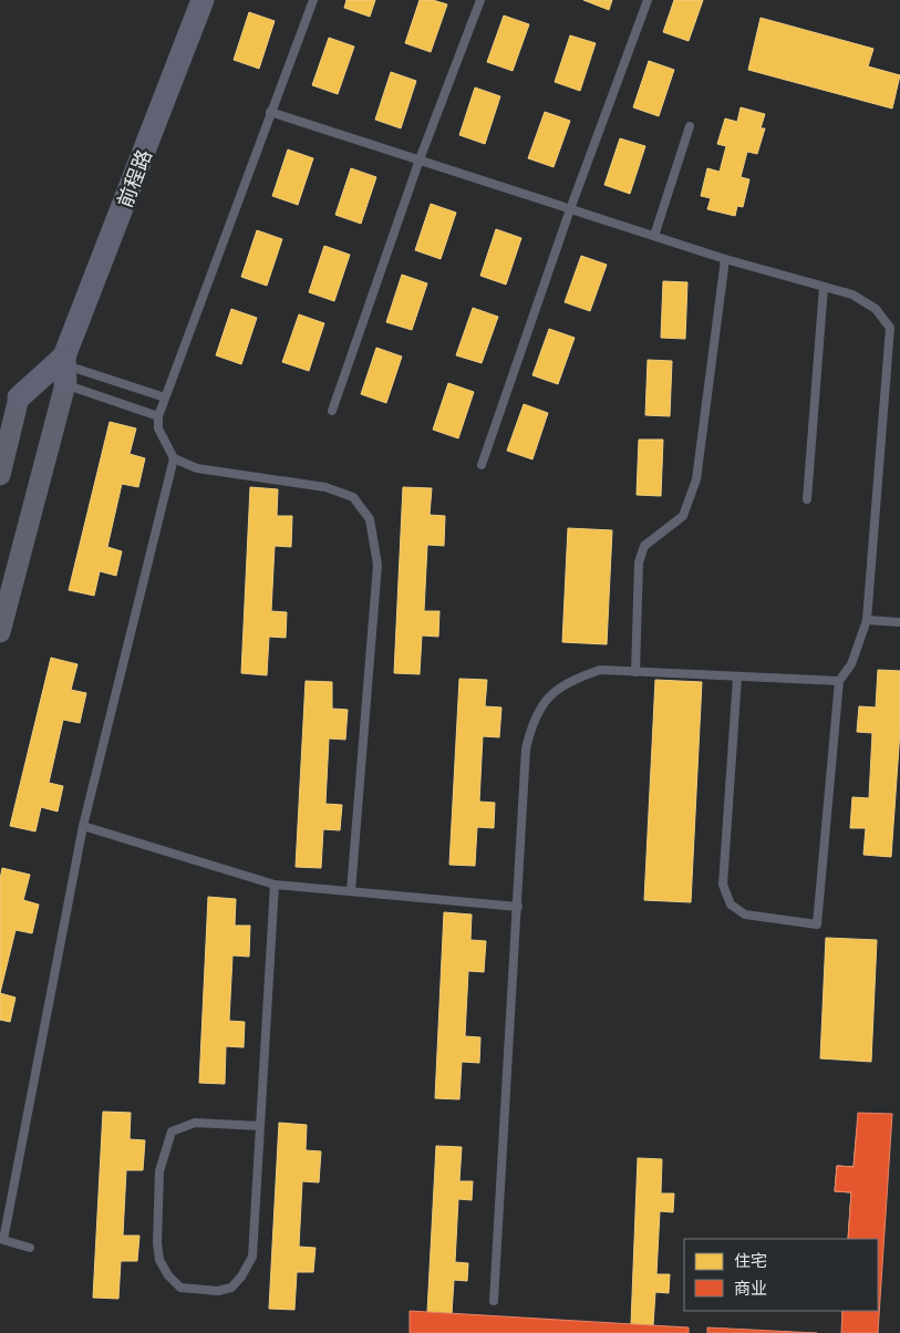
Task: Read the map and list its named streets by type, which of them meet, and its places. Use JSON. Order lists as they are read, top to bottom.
{
  "streets": {
    "main road": ["前程路"]
  },
  "legend": ["住宅", "商业"]
}
